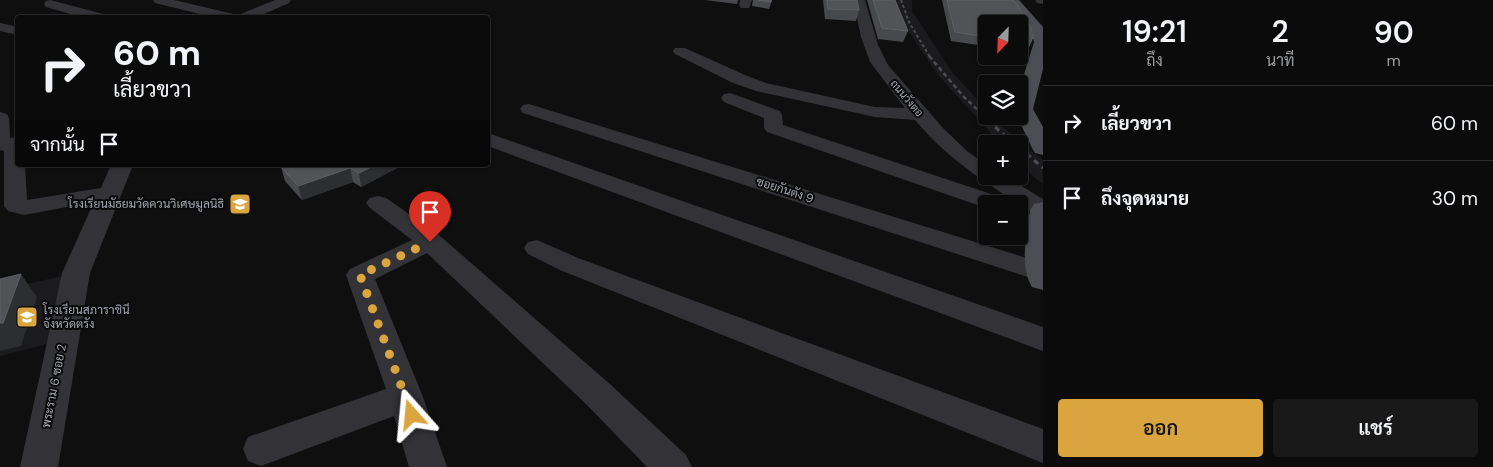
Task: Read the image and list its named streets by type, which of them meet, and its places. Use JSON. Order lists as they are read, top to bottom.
{
  "streets": {
    "street": ["ถนนวังตอ", "ซอยกันตัง 9", "พระราม 6 ซอย 2"]
  },
  "places": {
    "school or university": ["โรงเรียนมัธยมวัดควนวิเศษมูลนิธิ", "โรงเรียนสภาราชินี จังหวัดตรัง"]
  },
  "north": "bottom left",
  "page": {
    "eta": [
      "19:21",
      "ถึง",
      "2",
      "นาที",
      "90",
      "m"
    ],
    "map_buttons": ["+", "−"],
    "turn": ["60 m", "เลี้ยวขวา"],
    "list": [
      {
        "name": "เลี้ยวขวา",
        "value": "60 m"
      },
      {
        "name": "ถึงจุดหมาย",
        "value": "30 m"
      }
    ],
    "then": "จากนั้น",
    "buttons": ["ออก", "แชร์"]
  }
}
